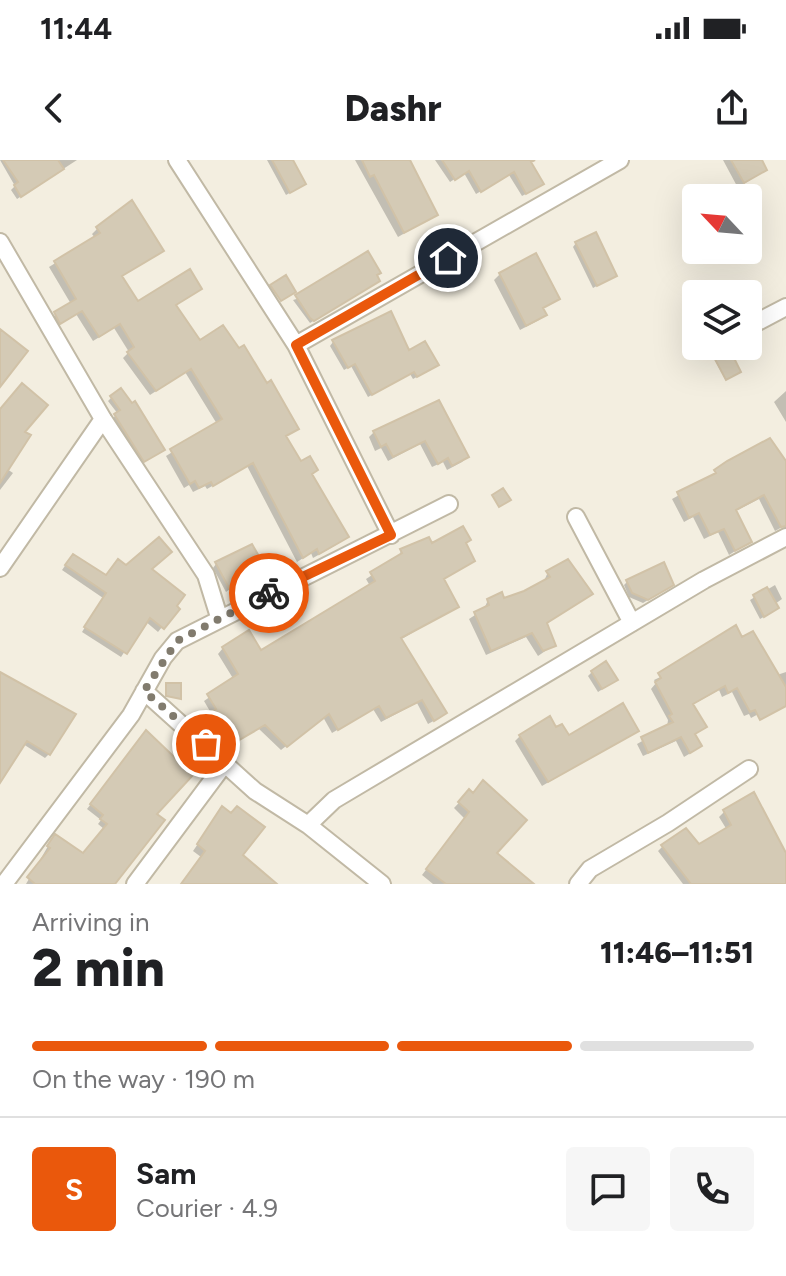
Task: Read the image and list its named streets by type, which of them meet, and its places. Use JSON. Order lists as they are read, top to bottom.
{
  "north": "top left",
  "page": {
    "status": "11:44",
    "header": "Dashr",
    "heading": ["2 min", "Arriving in", "11:46–11:51"],
    "panel": ["Sam", "Courier · 4.9"],
    "bar": "On the way · 190 m",
    "round": "S"
  }
}
